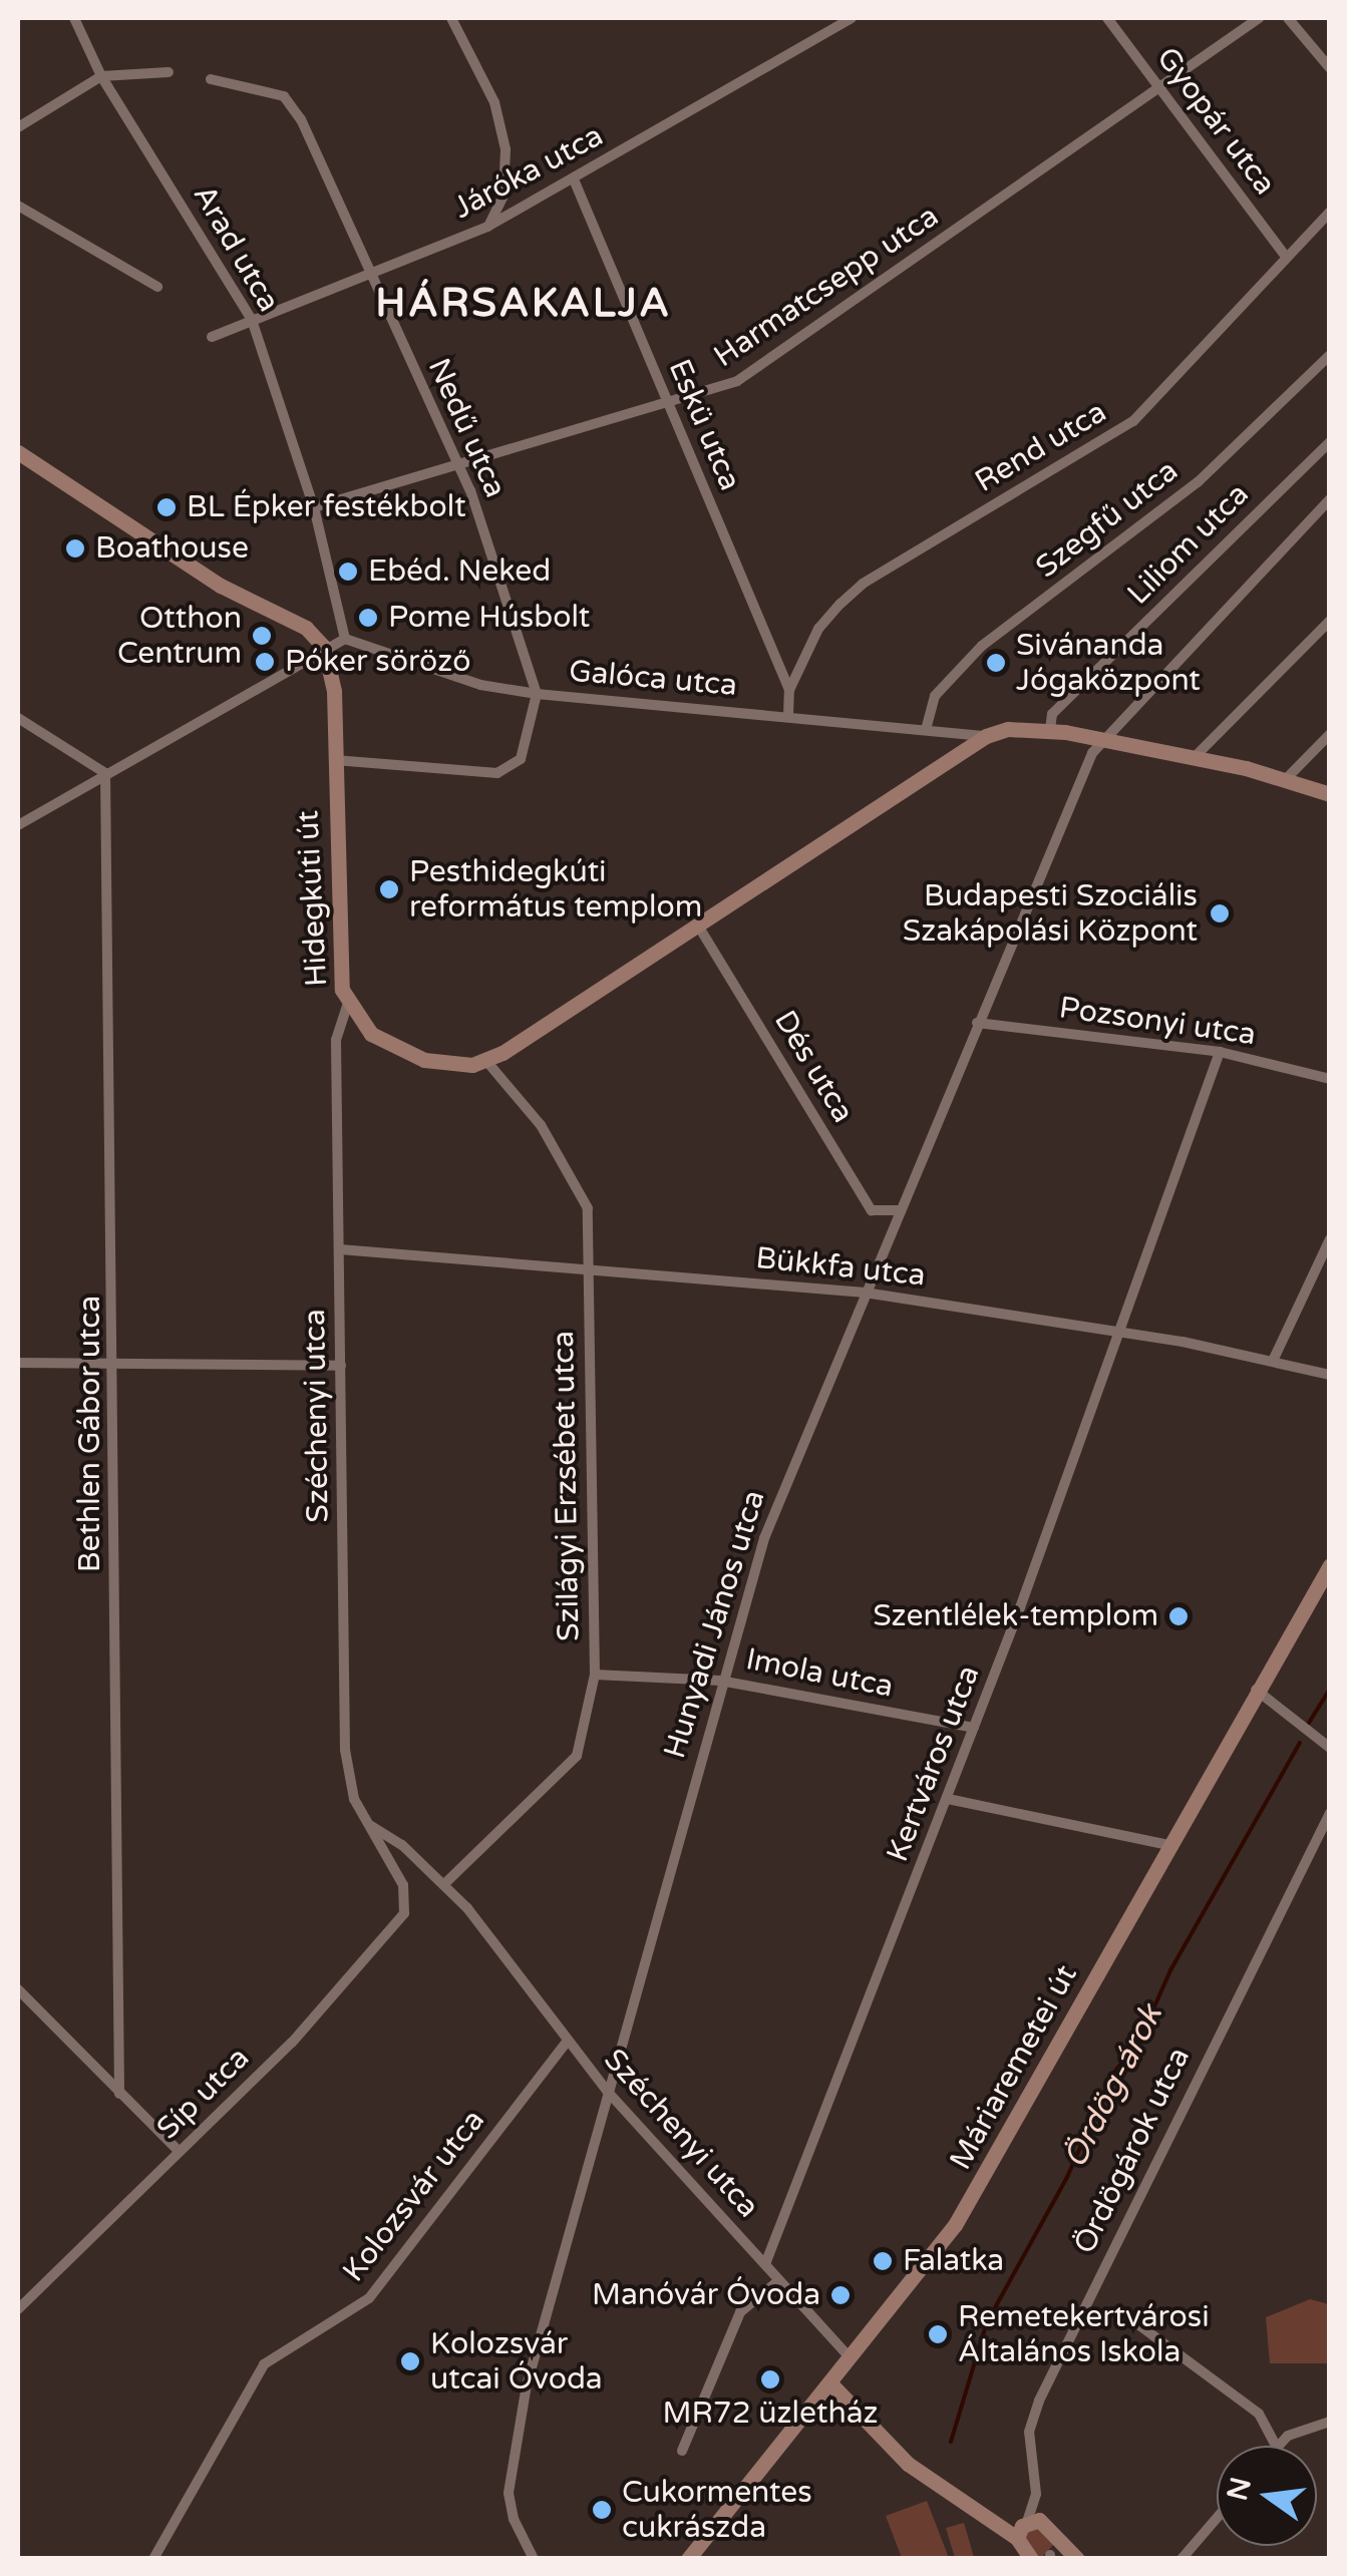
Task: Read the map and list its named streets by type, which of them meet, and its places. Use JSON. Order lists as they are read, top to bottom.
{
  "streets": {
    "main road": ["Hidegkúti út", "Máriaremetei út"],
    "street": [
      "Gyopár utca",
      "Járóka utca",
      "Arad utca",
      "Harmatcsepp utca",
      "Eskü utca",
      "Nedű utca",
      "Rend utca",
      "Szegfű utca",
      "Liliom utca",
      "Galóca utca",
      "Pozsonyi utca",
      "Dés utca",
      "Bükkfa utca",
      "Széchenyi utca",
      "Bethlen Gábor utca",
      "Szilágyi Erzsébet utca",
      "Hunyadi János utca",
      "Imola utca",
      "Kertváros utca",
      "Síp utca",
      "Ördögárok utca",
      "Kolozsvár utca"
    ]
  },
  "crossings": [
    ["Gyopár utca", "Harmatcsepp utca"],
    ["Gyopár utca", "Rend utca"],
    ["Járóka utca", "Arad utca"],
    ["Járóka utca", "Eskü utca"],
    ["Járóka utca", "Nedű utca"],
    ["Arad utca", "Harmatcsepp utca"],
    ["Arad utca", "Galóca utca"],
    ["Harmatcsepp utca", "Eskü utca"],
    ["Harmatcsepp utca", "Nedű utca"],
    ["Eskü utca", "Rend utca"],
    ["Nedű utca", "Galóca utca"],
    ["Rend utca", "Galóca utca"],
    ["Szegfű utca", "Galóca utca"],
    ["Hidegkúti út", "Széchenyi utca"],
    ["Hidegkúti út", "Szilágyi Erzsébet utca"],
    ["Pozsonyi utca", "Hunyadi János utca"],
    ["Pozsonyi utca", "Kertváros utca"],
    ["Dés utca", "Hunyadi János utca"],
    ["Bükkfa utca", "Széchenyi utca"],
    ["Bükkfa utca", "Szilágyi Erzsébet utca"],
    ["Bükkfa utca", "Hunyadi János utca"],
    ["Bükkfa utca", "Kertváros utca"],
    ["Széchenyi utca", "Szilágyi Erzsébet utca"],
    ["Széchenyi utca", "Hunyadi János utca"],
    ["Széchenyi utca", "Kertváros utca"],
    ["Széchenyi utca", "Máriaremetei út"],
    ["Széchenyi utca", "Síp utca"],
    ["Széchenyi utca", "Kolozsvár utca"],
    ["Szilágyi Erzsébet utca", "Imola utca"],
    ["Hunyadi János utca", "Imola utca"],
    ["Imola utca", "Kertváros utca"]
  ],
  "districts": ["HÁRSAKALJA"],
  "water": ["Ördög-árok"],
  "places": [
    "BL Épker festékbolt",
    "Boathouse",
    "Ebéd. Neked",
    "Pome Húsbolt",
    "Otthon Centrum",
    "Póker söröző",
    "Sivánanda Jógaközpont",
    "Pesthidegkúti református templom",
    "Budapesti Szociális Szakápolási Központ",
    "Szentlélek-templom",
    "Falatka",
    "Manóvár Óvoda",
    "Remetekertvárosi Általános Iskola",
    "Kolozsvár utcai Óvoda",
    "MR72 üzletház",
    "Cukormentes cukrászda"
  ],
  "north": "left"
}
